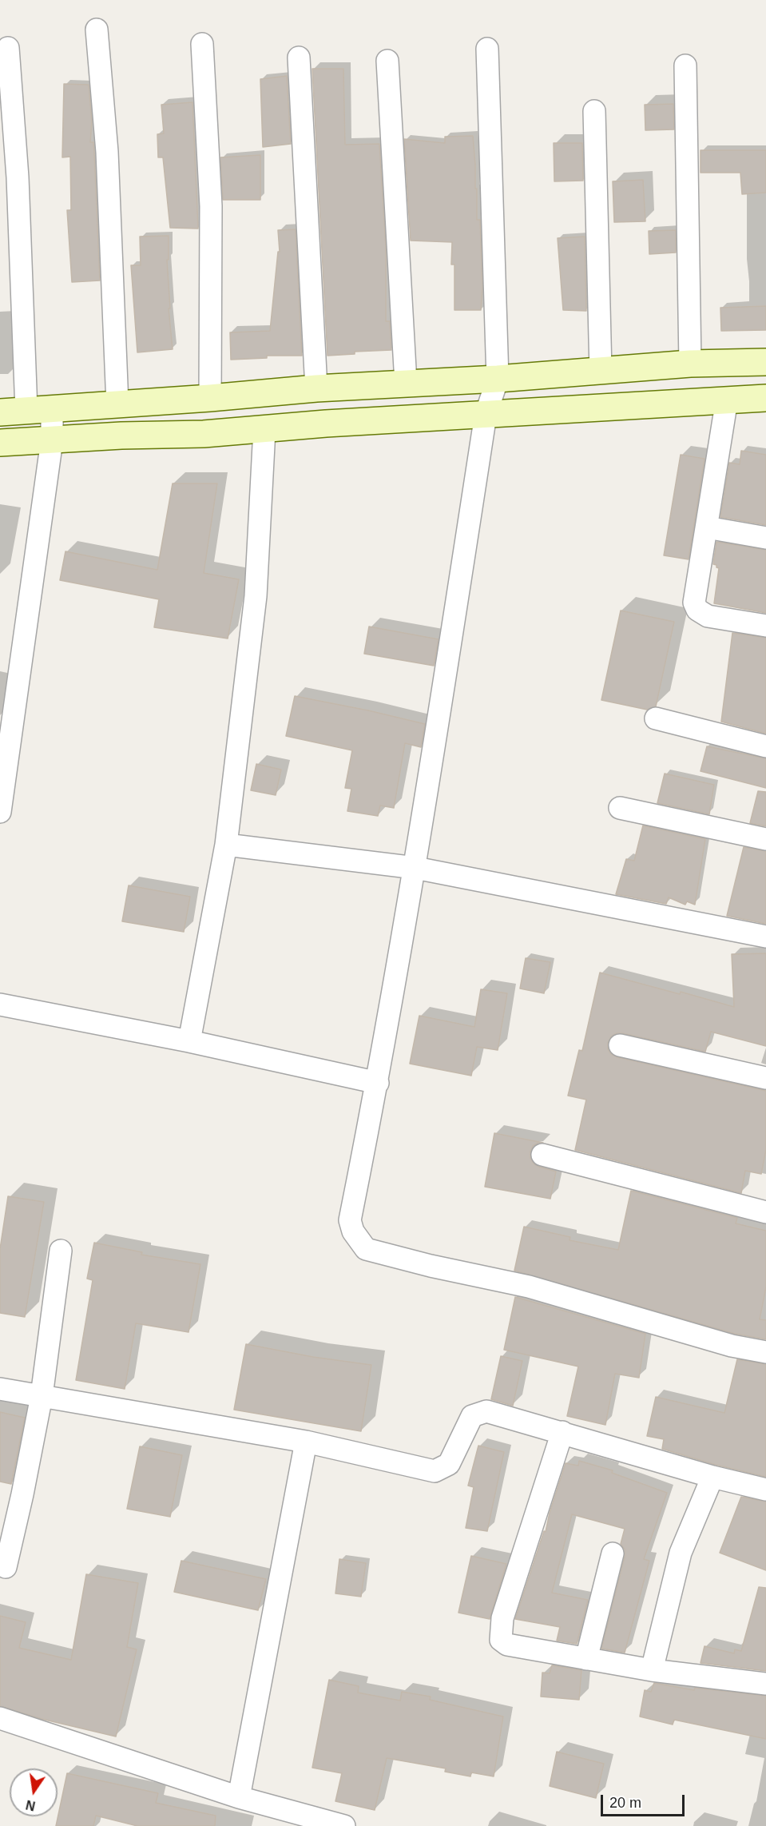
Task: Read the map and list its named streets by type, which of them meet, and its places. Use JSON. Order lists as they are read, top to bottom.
{
  "scale_bar": "20 m",
  "north": "bottom"
}
